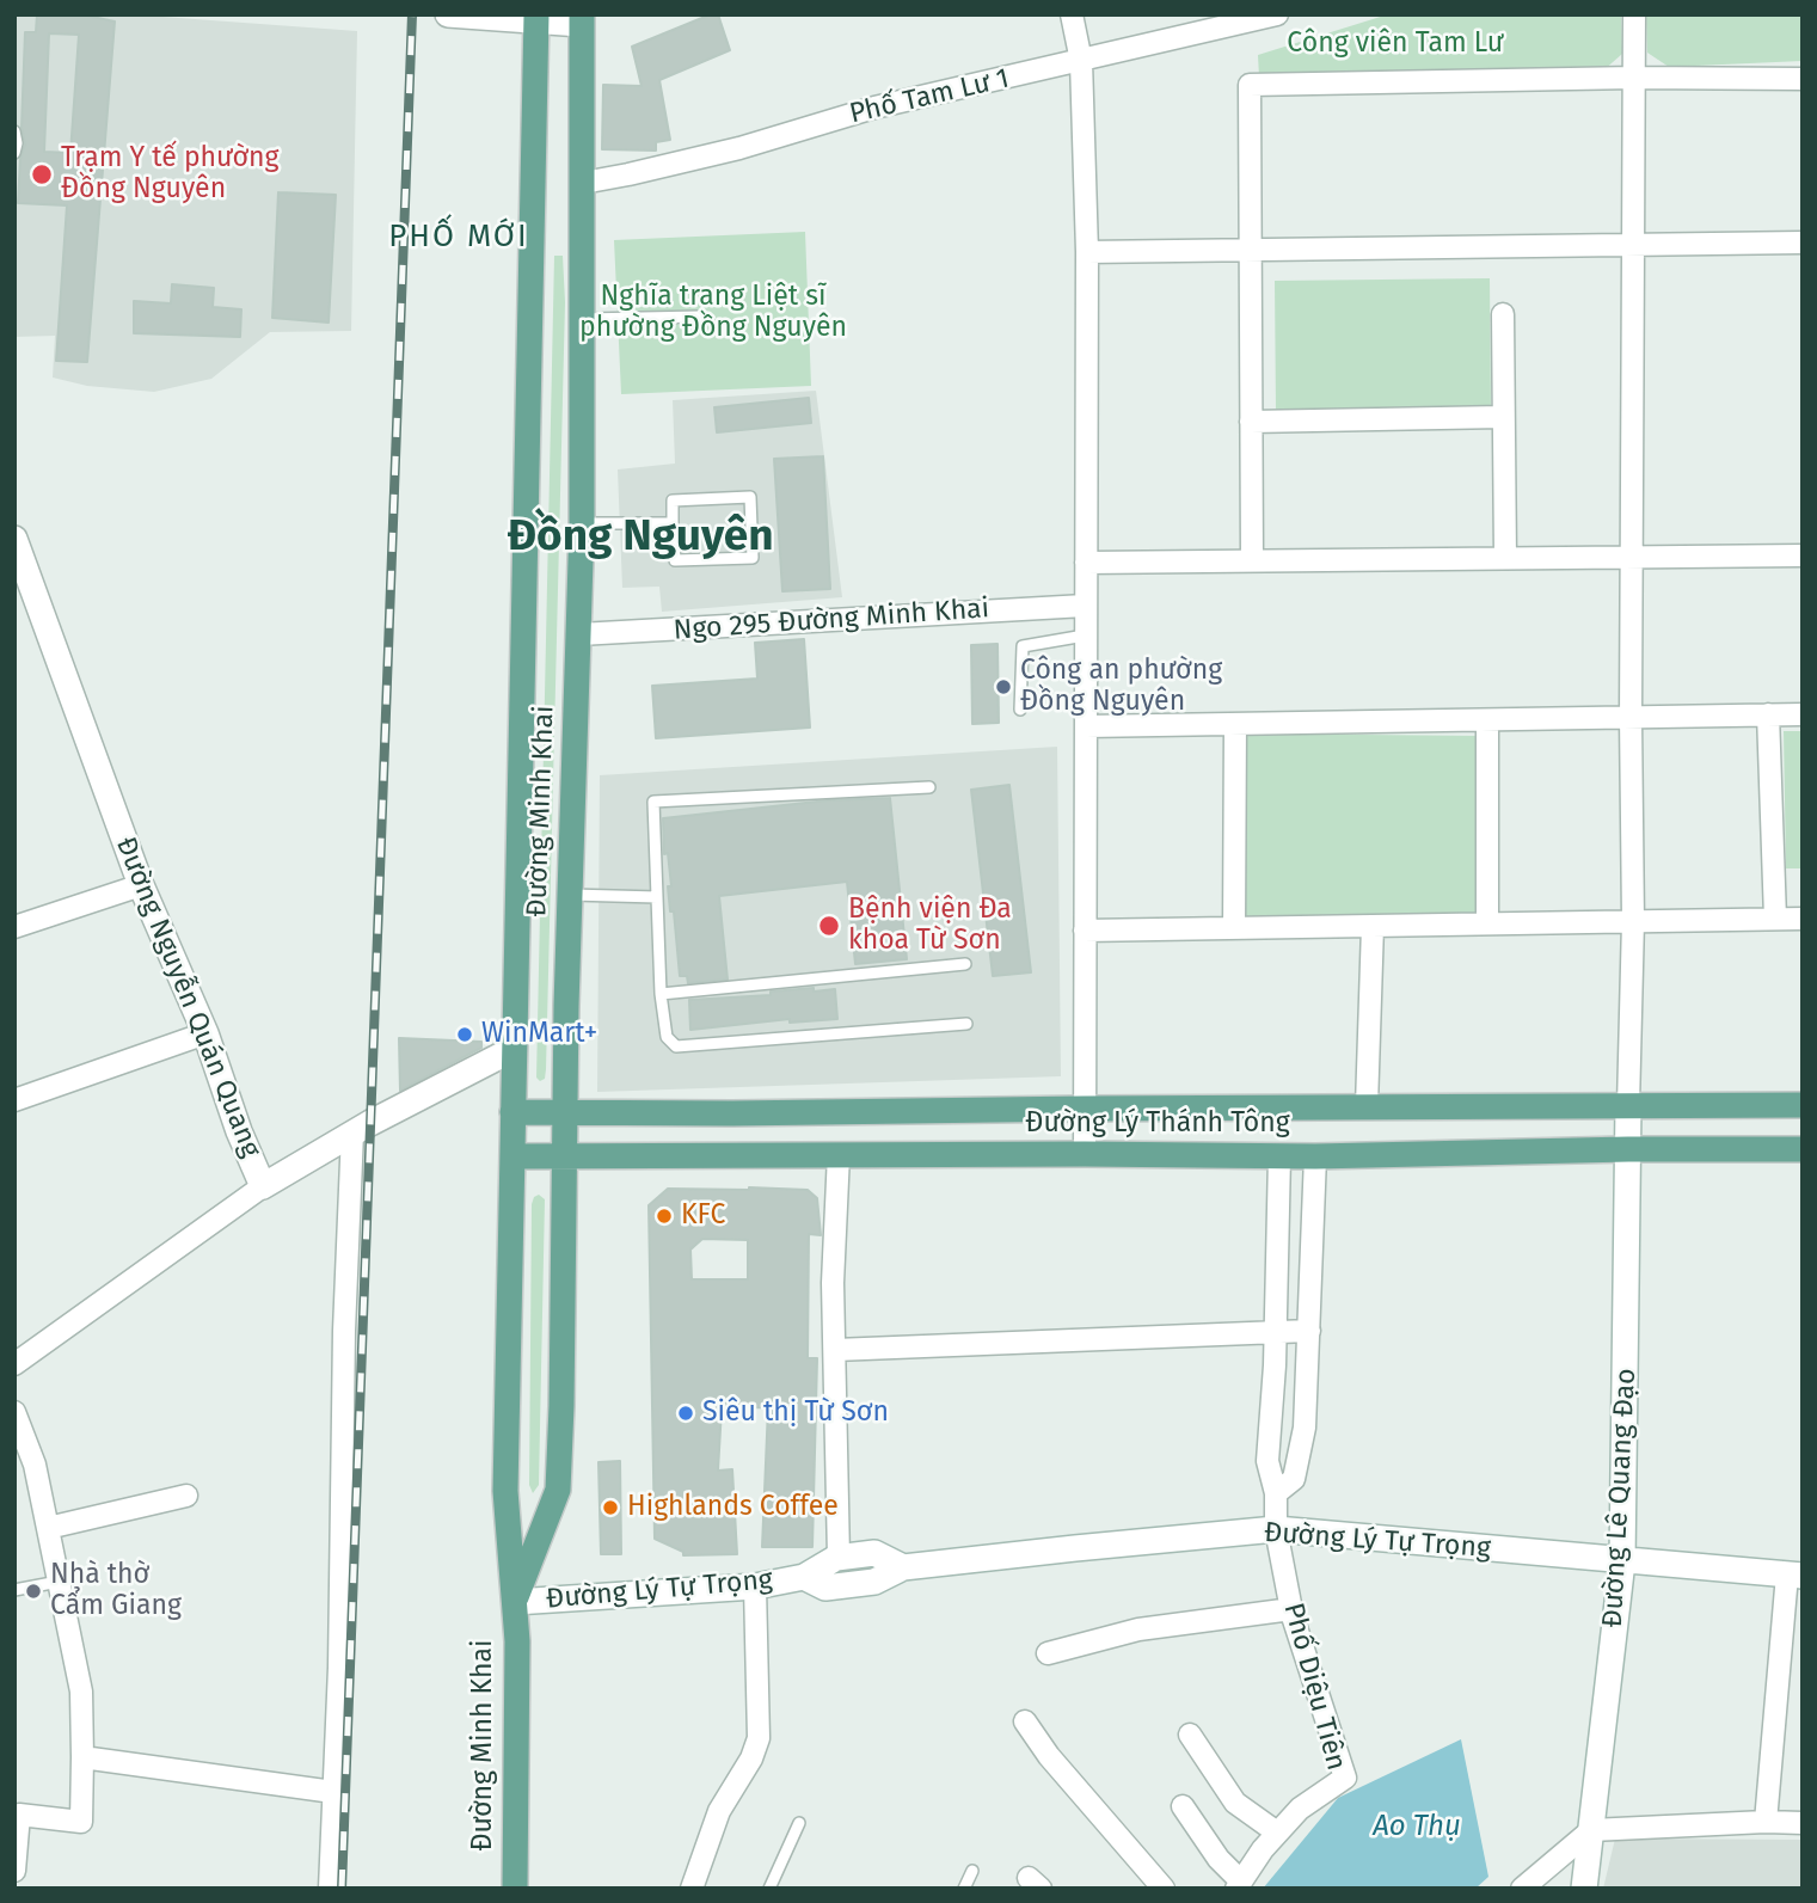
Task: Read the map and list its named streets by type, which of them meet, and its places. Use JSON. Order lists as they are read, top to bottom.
{
  "streets": {
    "main road": [
      "Đường Minh Khai",
      "Đường Nguyễn Quán Quang",
      "Đường Lý Thánh Tông",
      "Đường Lê Quang Đạo",
      "Đường Lý Tự Trọng"
    ],
    "street": ["Phố Tam Lư 1", "Ngo 295 Đường Minh Khai", "Phố Diệu Tiên"]
  },
  "crossings": [
    ["Phố Tam Lư 1", "Đường Minh Khai"],
    ["Ngo 295 Đường Minh Khai", "Đường Minh Khai"],
    ["Đường Minh Khai", "Đường Nguyễn Quán Quang"],
    ["Đường Minh Khai", "Đường Lý Thánh Tông"],
    ["Đường Minh Khai", "Đường Lý Tự Trọng"],
    ["Đường Lý Thánh Tông", "Đường Lê Quang Đạo"],
    ["Đường Lý Thánh Tông", "Phố Diệu Tiên"],
    ["Đường Lê Quang Đạo", "Đường Lý Tự Trọng"],
    ["Đường Lý Tự Trọng", "Phố Diệu Tiên"]
  ],
  "districts": ["PHỐ MỚI", "Đồng Nguyên"],
  "water": ["Ao Thụ"],
  "parks": ["Công viên Tam Lư", "Nghĩa trang Liệt sĩ phường Đồng Nguyên"],
  "places": [
    "Trạm Y tế phường Đồng Nguyên",
    "Công an phường Đồng Nguyên",
    "Bệnh viện Đa khoa Từ Sơn",
    "WinMart+",
    "KFC",
    "Siêu thị Từ Sơn",
    "Highlands Coffee",
    "Nhà thờ Cẩm Giang"
  ]
}
